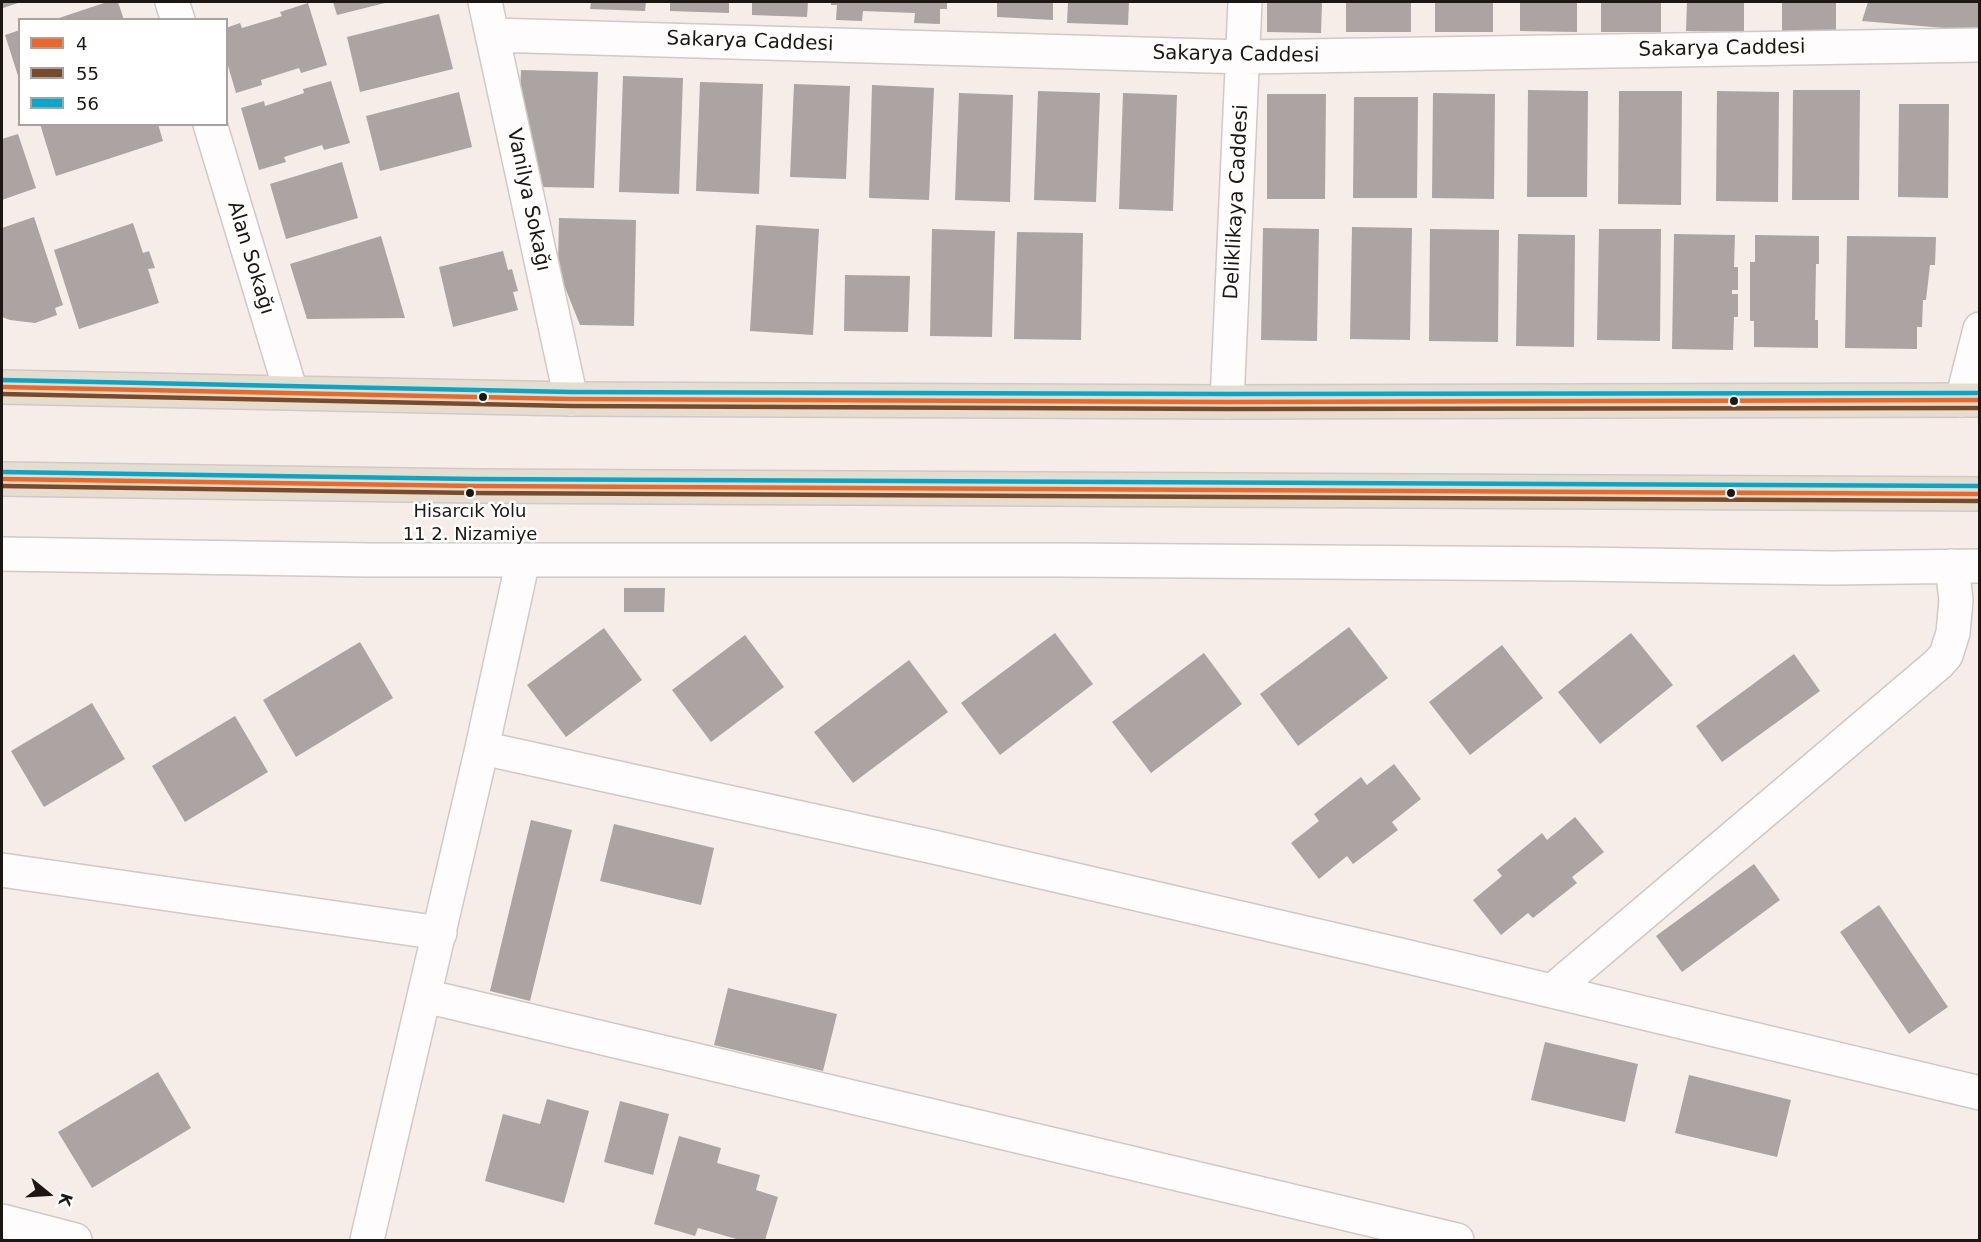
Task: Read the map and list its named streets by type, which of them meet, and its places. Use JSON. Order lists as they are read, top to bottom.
{
  "streets": {
    "street": [
      "Sakarya Caddesi",
      "Vanilya Sokağı",
      "Deliklikaya Caddesi",
      "Alan Sokağı"
    ]
  },
  "crossings": [
    ["Sakarya Caddesi", "Vanilya Sokağı"],
    ["Sakarya Caddesi", "Deliklikaya Caddesi"]
  ],
  "places": ["Hisarcık Yolu 11 2. Nizamiye"],
  "lines": ["transit line 56", "transit line 4", "transit line 55"],
  "legend": ["4", "55", "56"],
  "north": "right"
}
